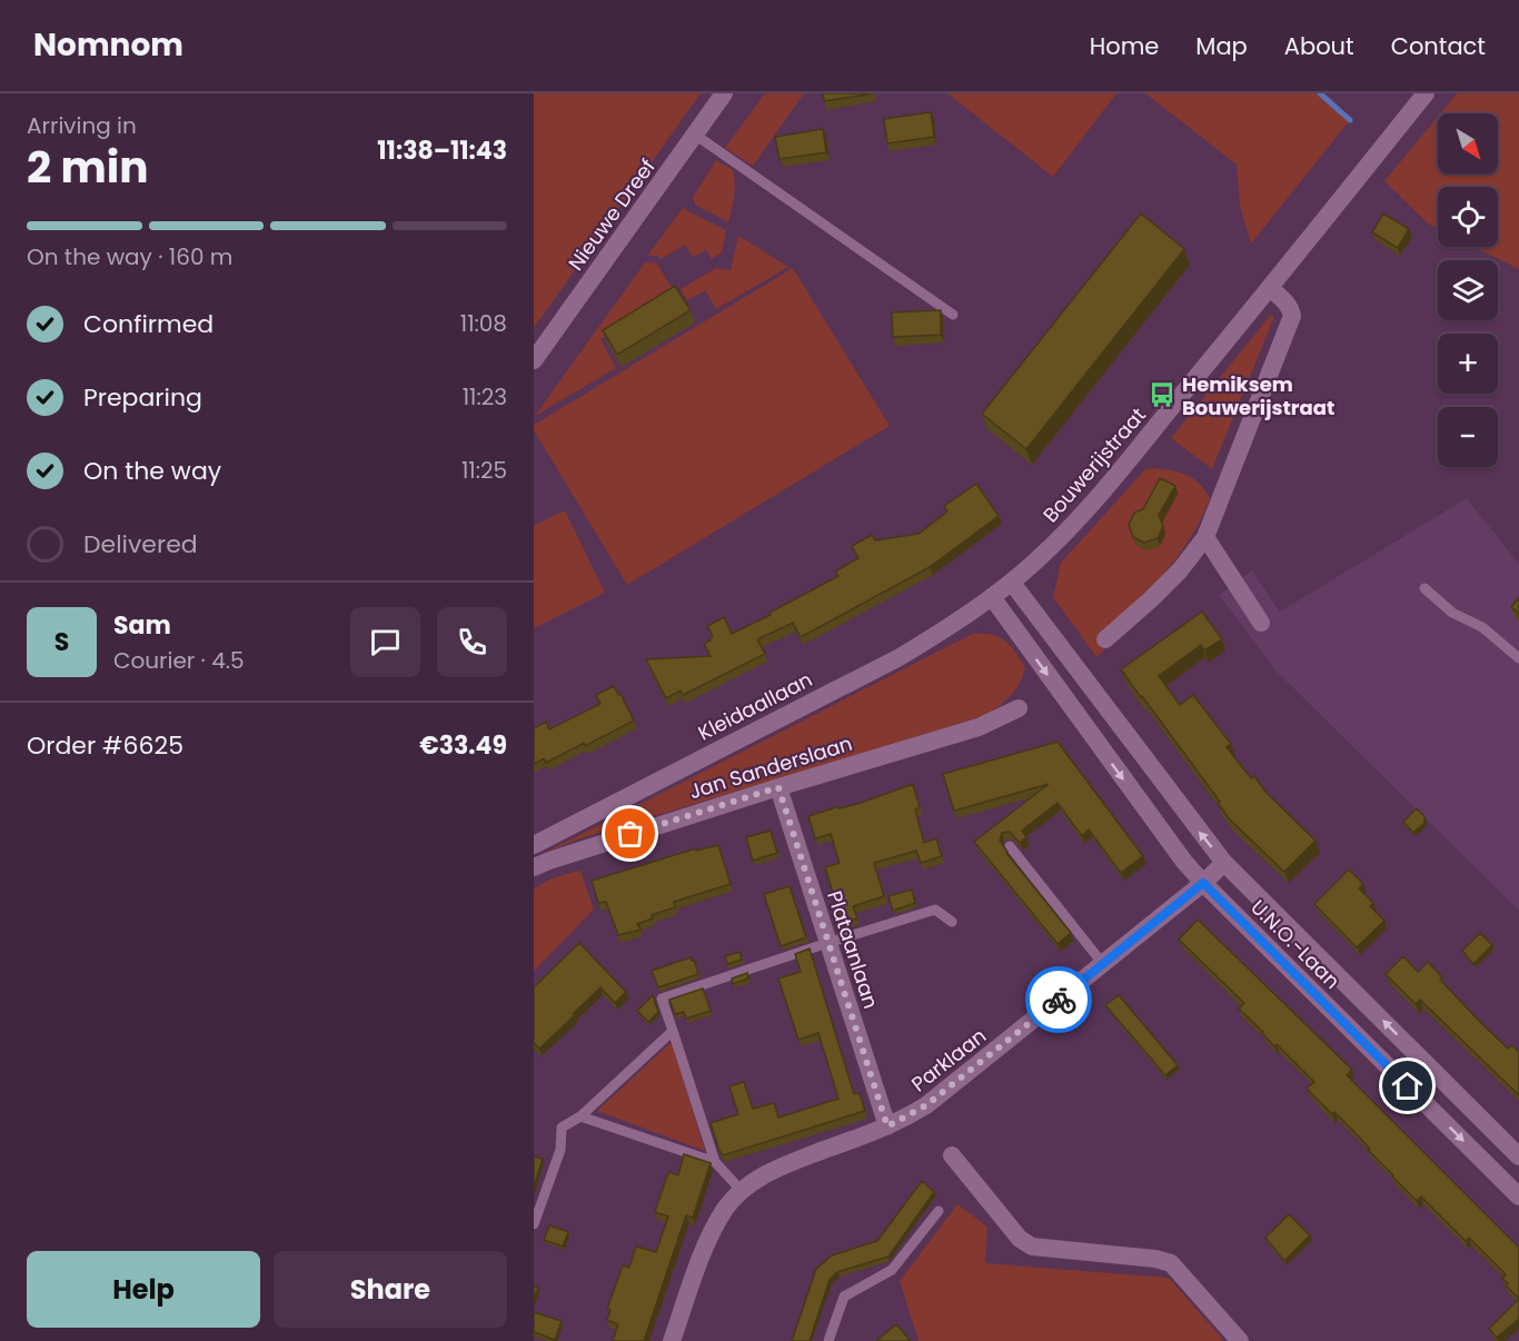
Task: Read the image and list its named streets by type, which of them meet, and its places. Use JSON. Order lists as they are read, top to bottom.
{
  "streets": {
    "street": [
      "Nieuwe Dreef",
      "Bouwerijstraat",
      "Kleidaallaan",
      "Jan Sanderslaan",
      "U.N.O.-Laan",
      "Plataanlaan",
      "Parklaan"
    ]
  },
  "crossings": [
    ["Bouwerijstraat", "Kleidaallaan"],
    ["Bouwerijstraat", "U.N.O.-Laan"],
    ["Kleidaallaan", "U.N.O.-Laan"],
    ["Jan Sanderslaan", "Plataanlaan"],
    ["U.N.O.-Laan", "Parklaan"],
    ["Plataanlaan", "Parklaan"]
  ],
  "places": {
    "bus stop": ["Hemiksem Bouwerijstraat"]
  },
  "north": "bottom right",
  "page": {
    "header": "Nomnom",
    "nav": [
      "Home",
      "Map",
      "About",
      "Contact"
    ],
    "heading": ["2 min", "Arriving in", "11:38–11:43"],
    "panel": [
      "Sam",
      "Courier · 4.5",
      "Order #6625",
      "€33.49"
    ],
    "map_buttons": ["+", "−"],
    "bar": "On the way · 160 m",
    "list": [
      ["Confirmed", "11:08"],
      ["Preparing", "11:23"],
      ["On the way", "11:25"],
      "Delivered"
    ],
    "round": "S",
    "buttons": ["Help", "Share"]
  }
}
